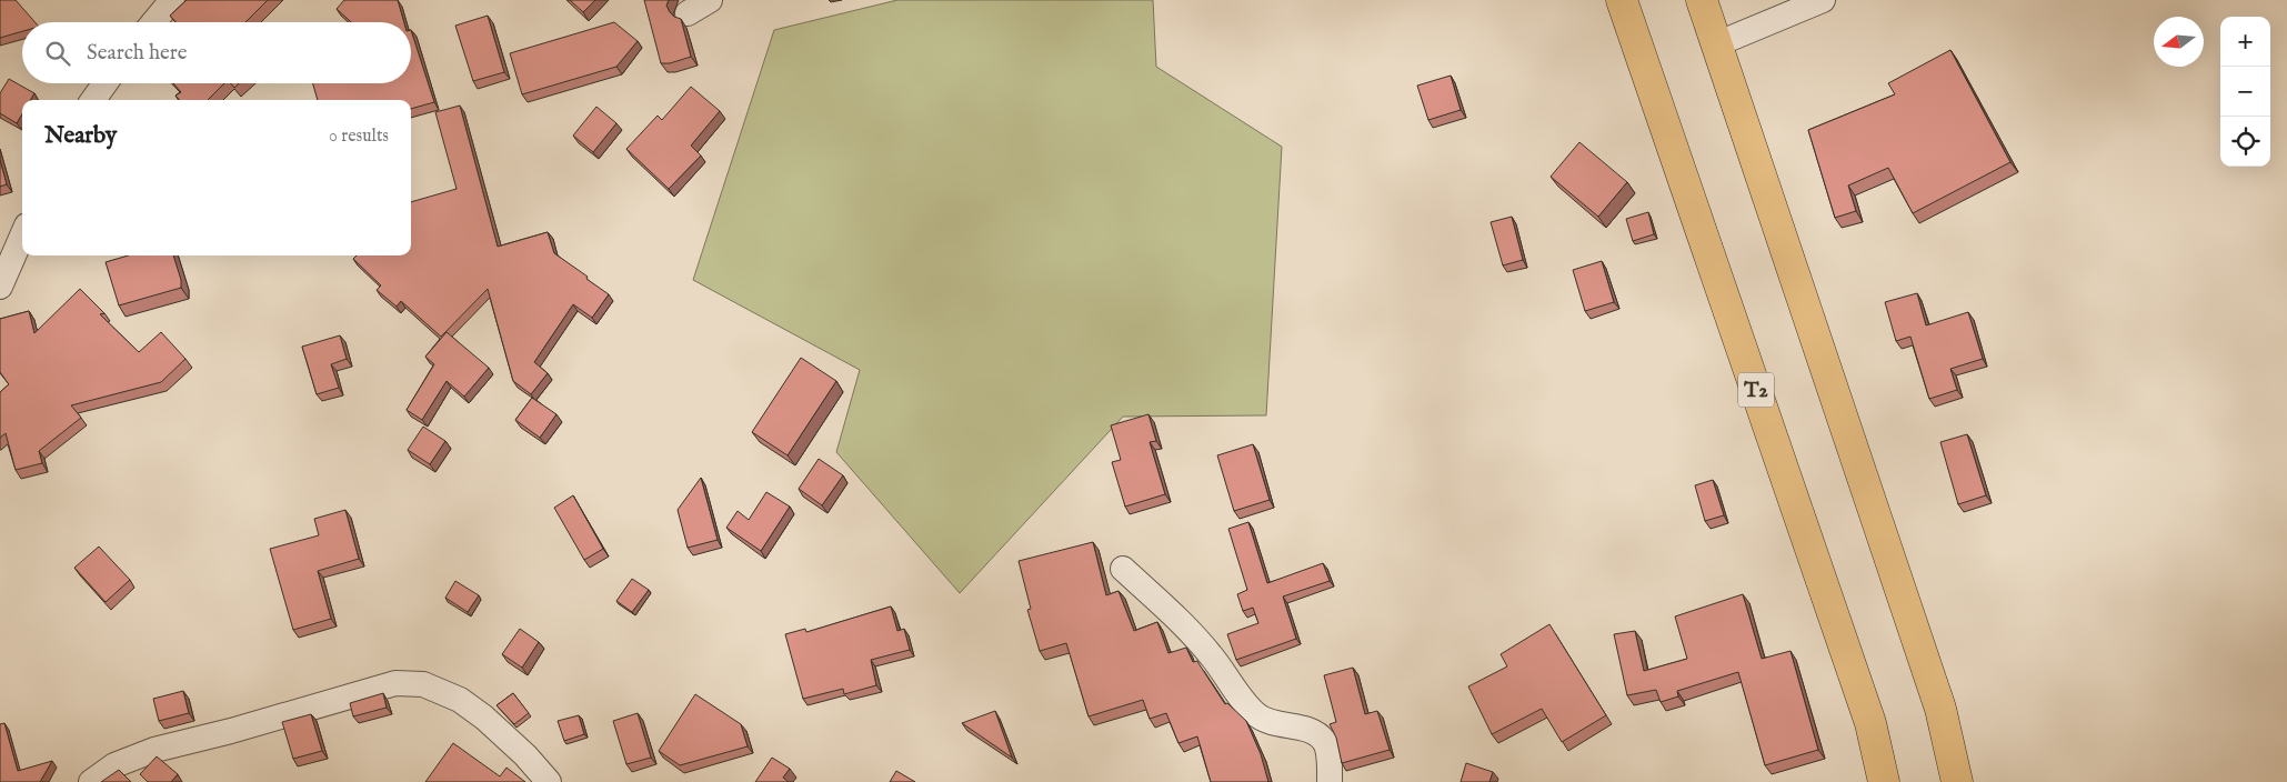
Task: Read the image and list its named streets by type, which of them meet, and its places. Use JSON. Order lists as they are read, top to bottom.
{
  "streets": {
    "highway": ["T2"]
  },
  "north": "left",
  "page": {
    "map_buttons": ["+", "−"],
    "search": "Search here",
    "heading": ["Nearby", "0 results"]
  }
}
